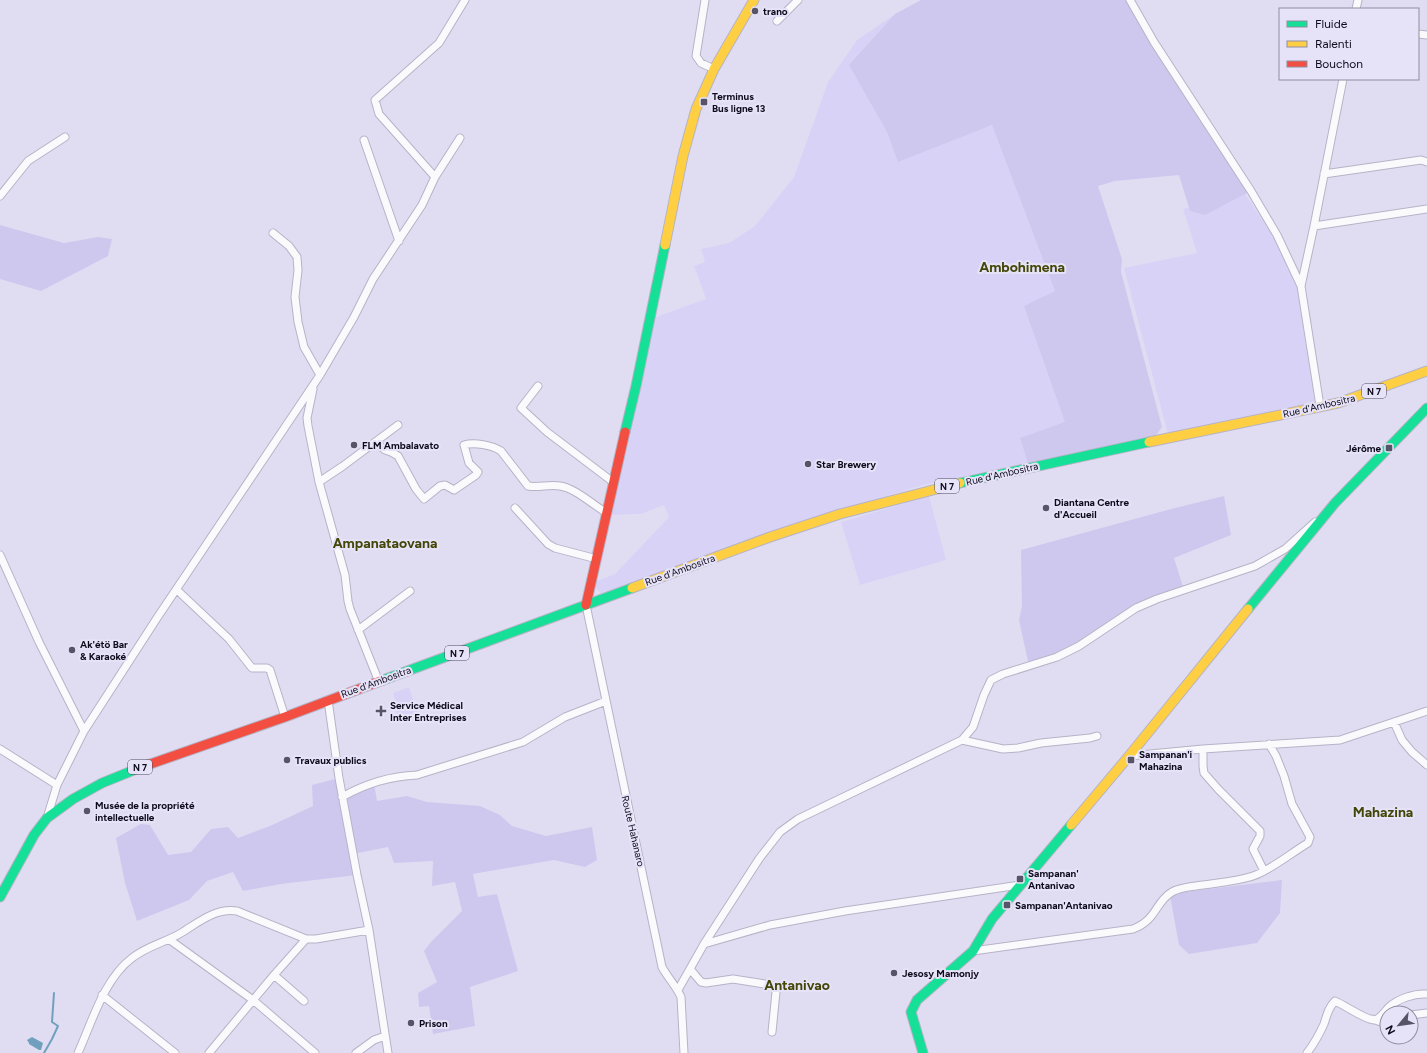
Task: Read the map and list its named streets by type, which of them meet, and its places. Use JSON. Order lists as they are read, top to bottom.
{
  "streets": {
    "main road": ["N 7", "Rue d'Ambositra"],
    "street": ["Route Hahanaro"]
  },
  "crossings": [
    ["Rue d'Ambositra", "Route Hahanaro"]
  ],
  "districts": [
    "Ambohimena",
    "Ampanataovana",
    "Mahazina",
    "Antanivao"
  ],
  "places": {
    "other": [
      "trano",
      "FLM Ambalavato",
      "Star Brewery",
      "Diantana Centre d'Accueil",
      "Ak'étö Bar & Karaoké",
      "Travaux publics",
      "Musée de la propriété intellectuelle",
      "Jesosy Mamonjy",
      "Prison"
    ],
    "transit": [
      "Terminus Bus ligne 13",
      "Jérôme",
      "Sampanan'i Mahazina",
      "Sampanan' Antanivao",
      "Sampanan'Antanivao"
    ],
    "health": ["Service Médical Inter Entreprises"]
  },
  "legend": ["Fluide", "Ralenti", "Bouchon"],
  "north": "bottom left"
}
